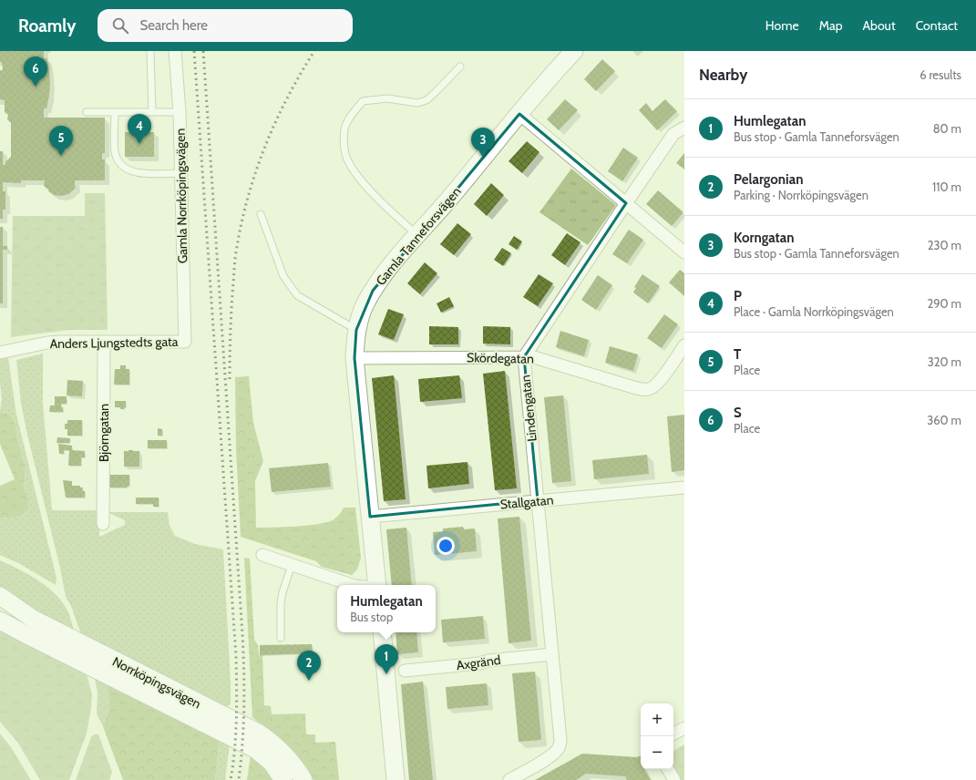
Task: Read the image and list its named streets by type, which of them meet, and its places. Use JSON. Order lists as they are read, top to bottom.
{
  "streets": {
    "street": [
      "Gamla Norrköpingsvägen",
      "Gamla Tanneforsvägen",
      "Anders Ljungstedts gata",
      "Skördegatan",
      "Lindengatan",
      "Björngatan",
      "Stallgatan",
      "Axgränd",
      "Norrköpingsvägen"
    ]
  },
  "crossings": [
    ["Gamla Norrköpingsvägen", "Anders Ljungstedts gata"],
    ["Gamla Tanneforsvägen", "Skördegatan"],
    ["Gamla Tanneforsvägen", "Stallgatan"],
    ["Anders Ljungstedts gata", "Björngatan"],
    ["Skördegatan", "Lindengatan"],
    ["Lindengatan", "Stallgatan"],
    ["Lindengatan", "Axgränd"]
  ],
  "page": {
    "header": "Roamly",
    "search": "Search here",
    "nav": [
      "Home",
      "Map",
      "About",
      "Contact"
    ],
    "heading": ["Nearby", "6 results"],
    "pins": [
      "6",
      "4",
      "5",
      "3",
      "1",
      "2"
    ],
    "list": [
      {
        "mark": "1",
        "name": "Humlegatan",
        "note": "Bus stop · Gamla Tanneforsvägen",
        "value": "80 m"
      },
      {
        "mark": "2",
        "name": "Pelargonian",
        "note": "Parking · Norrköpingsvägen",
        "value": "110 m"
      },
      {
        "mark": "3",
        "name": "Korngatan",
        "note": "Bus stop · Gamla Tanneforsvägen",
        "value": "230 m"
      },
      {
        "mark": "4",
        "name": "P",
        "note": "Place · Gamla Norrköpingsvägen",
        "value": "290 m"
      },
      {
        "mark": "5",
        "name": "T",
        "note": "Place",
        "value": "320 m"
      },
      {
        "mark": "6",
        "name": "S",
        "note": "Place",
        "value": "360 m"
      }
    ],
    "popup": ["Humlegatan", "Bus stop"],
    "map_buttons": ["+", "−"]
  }
}
